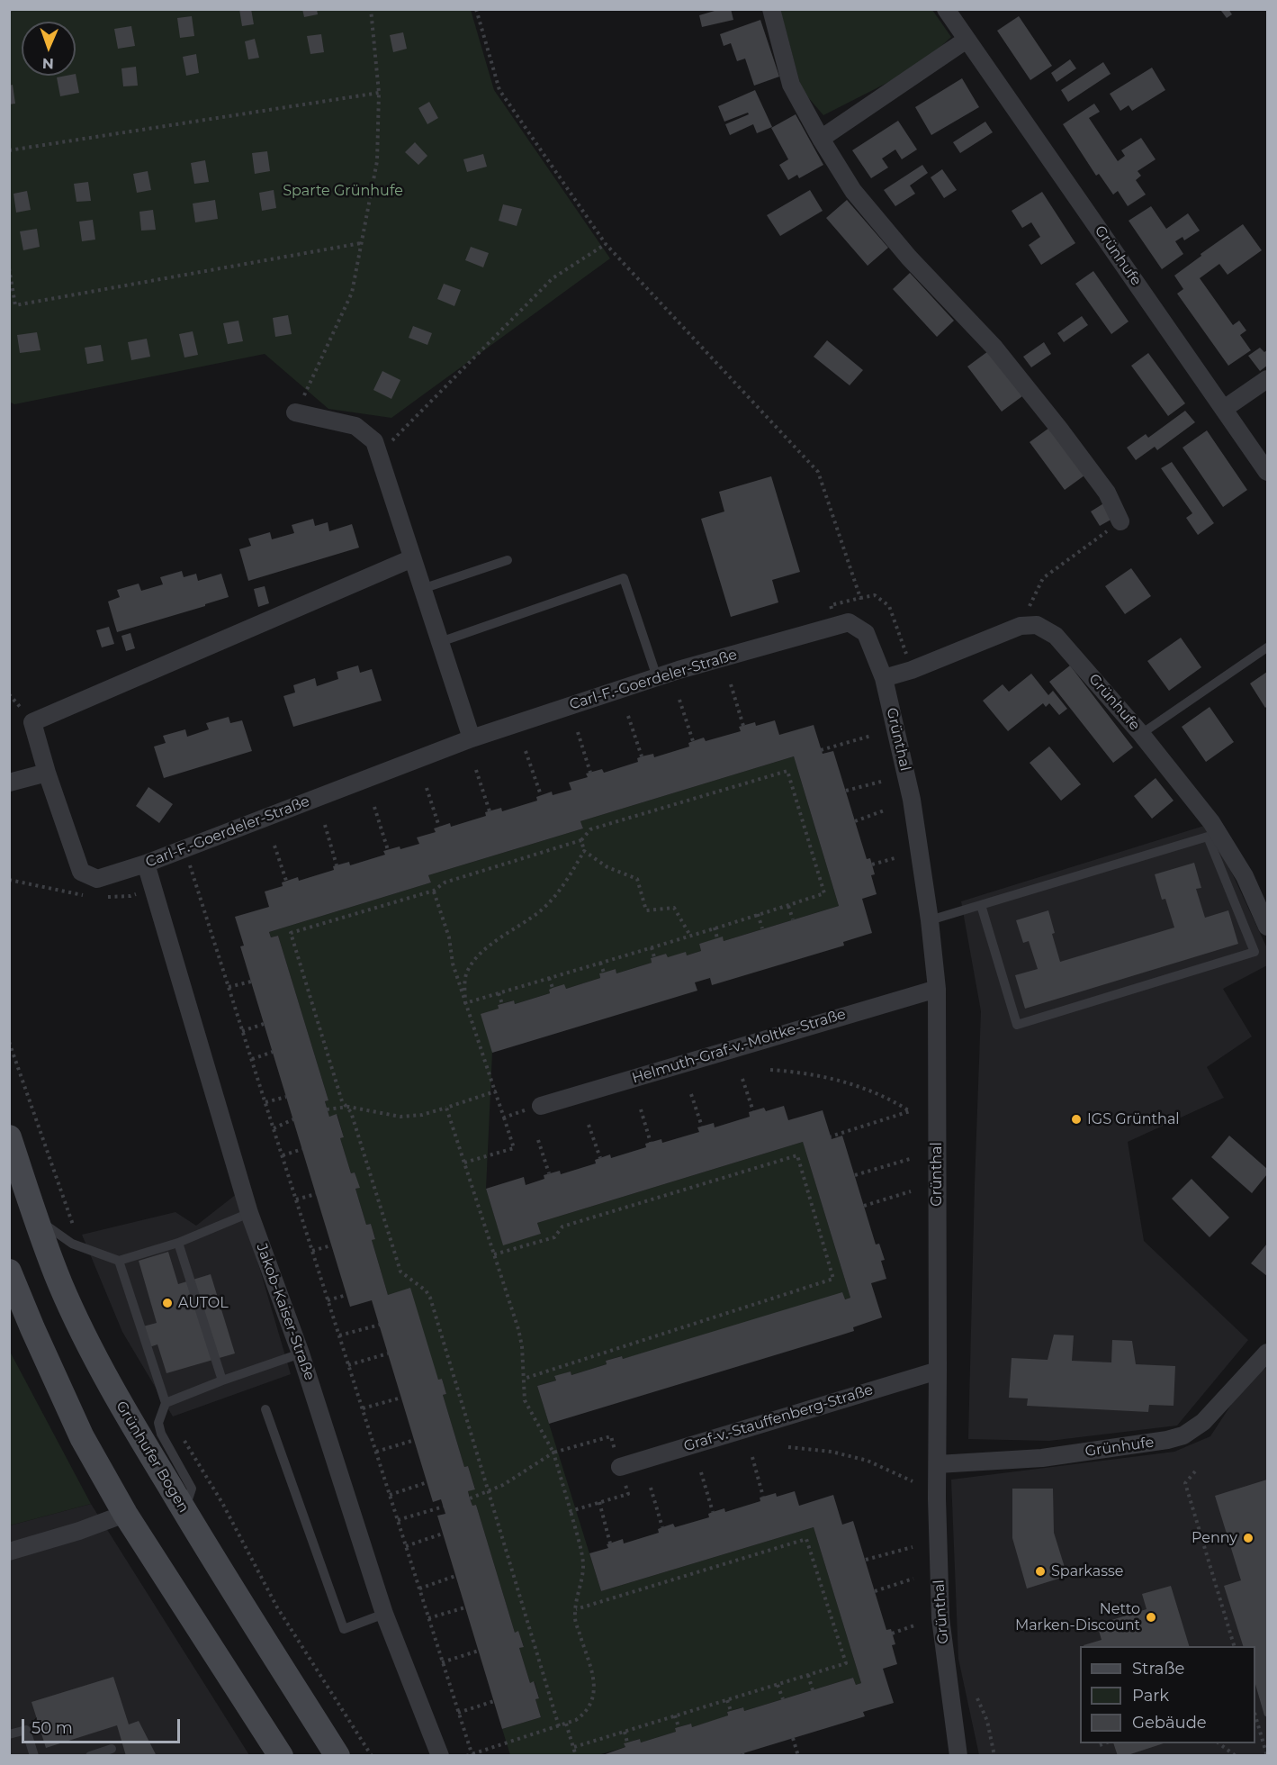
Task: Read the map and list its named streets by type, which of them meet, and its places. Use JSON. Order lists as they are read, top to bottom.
{
  "streets": {
    "main road": ["Grünhufer Bogen"],
    "street": [
      "Grünhufe",
      "Carl-F.-Goerdeler-Straße",
      "Grünthal",
      "Helmuth-Graf-v.-Moltke-Straße",
      "Jakob-Kaiser-Straße",
      "Graf-v.-Stauffenberg-Straße"
    ]
  },
  "crossings": [
    ["Grünhufe", "Grünthal"],
    ["Carl-F.-Goerdeler-Straße", "Grünthal"],
    ["Carl-F.-Goerdeler-Straße", "Jakob-Kaiser-Straße"],
    ["Grünthal", "Helmuth-Graf-v.-Moltke-Straße"],
    ["Grünthal", "Graf-v.-Stauffenberg-Straße"]
  ],
  "parks": ["Sparte Grünhufe"],
  "places": [
    "IGS Grünthal",
    "AUTOL",
    "Penny",
    "Sparkasse",
    "Netto Marken-Discount"
  ],
  "legend": ["Straße", "Park", "Gebäude"],
  "scale_bar": "50 m",
  "north": "bottom"
}
